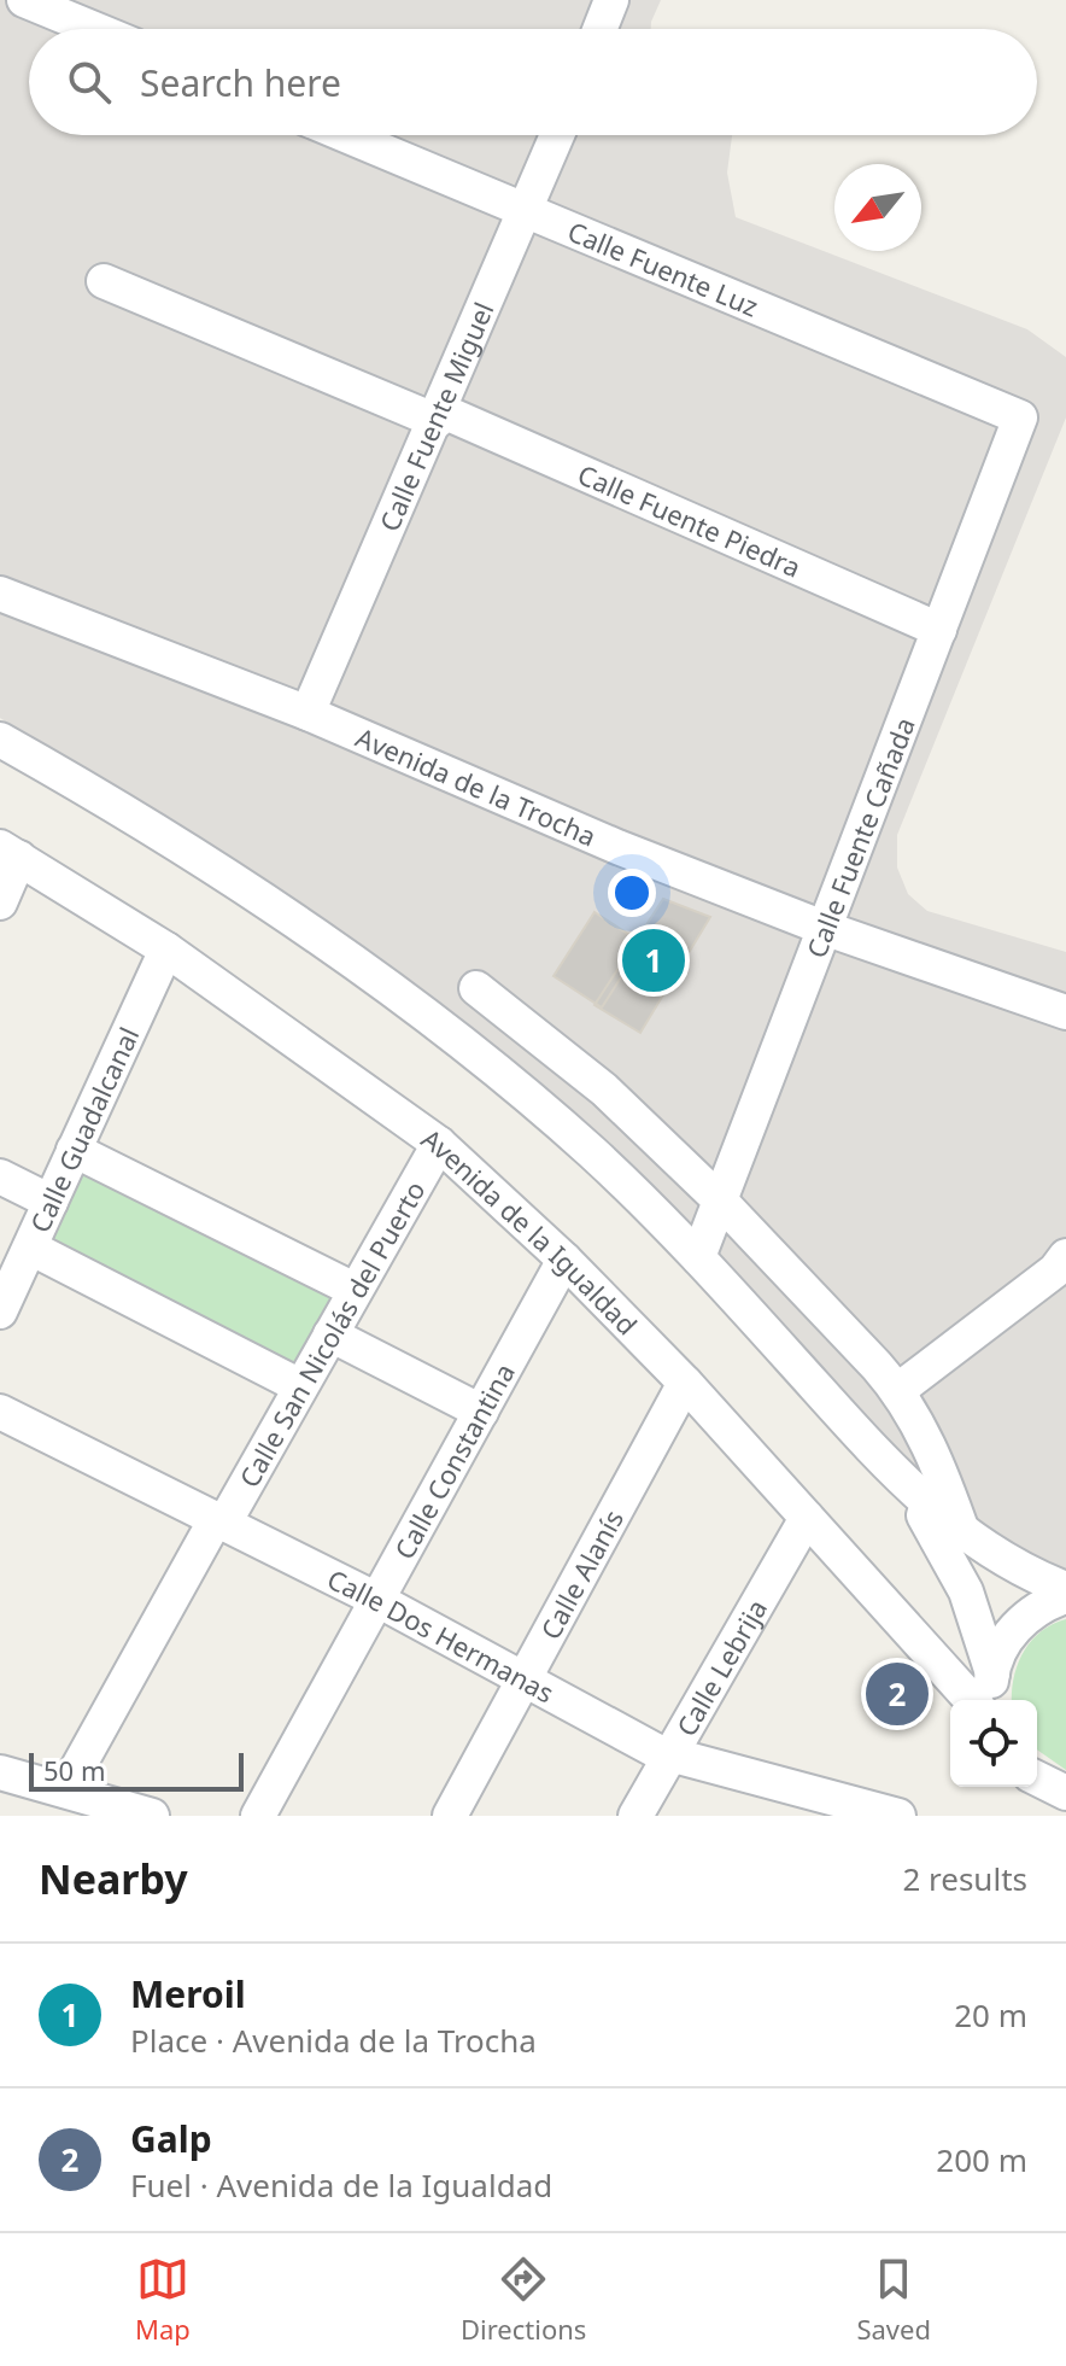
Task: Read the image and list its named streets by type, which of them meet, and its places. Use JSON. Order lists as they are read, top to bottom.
{
  "streets": {
    "street": [
      "Calle Fuente Luz",
      "Calle Fuente Miguel",
      "Calle Fuente Piedra",
      "Avenida de la Trocha",
      "Calle Fuente Cañada",
      "Calle Guadalcanal",
      "Avenida de la Igualdad",
      "Calle San Nicolás del Puerto",
      "Calle Constantina",
      "Calle Alanís",
      "Calle Dos Hermanas",
      "Calle Lebrija"
    ]
  },
  "crossings": [
    ["Calle Fuente Luz", "Calle Fuente Miguel"],
    ["Calle Fuente Luz", "Calle Fuente Cañada"],
    ["Calle Fuente Miguel", "Calle Fuente Piedra"],
    ["Calle Fuente Miguel", "Avenida de la Trocha"],
    ["Calle Fuente Piedra", "Calle Fuente Cañada"],
    ["Avenida de la Trocha", "Calle Fuente Cañada"],
    ["Calle Guadalcanal", "Avenida de la Igualdad"],
    ["Avenida de la Igualdad", "Calle San Nicolás del Puerto"],
    ["Avenida de la Igualdad", "Calle Constantina"],
    ["Avenida de la Igualdad", "Calle Alanís"],
    ["Avenida de la Igualdad", "Calle Lebrija"],
    ["Calle San Nicolás del Puerto", "Calle Dos Hermanas"],
    ["Calle Constantina", "Calle Dos Hermanas"],
    ["Calle Alanís", "Calle Dos Hermanas"],
    ["Calle Dos Hermanas", "Calle Lebrija"]
  ],
  "scale_bar": "50 m",
  "north": "bottom left",
  "page": {
    "search": "Search here",
    "pins": ["1", "2"],
    "scale": "50 m",
    "heading": ["Nearby", "2 results"],
    "list": [
      {
        "mark": "1",
        "name": "Meroil",
        "note": "Place · Avenida de la Trocha",
        "value": "20 m"
      },
      {
        "mark": "2",
        "name": "Galp",
        "note": "Fuel · Avenida de la Igualdad",
        "value": "200 m"
      }
    ],
    "nav": ["Map", "Directions", "Saved"]
  }
}
